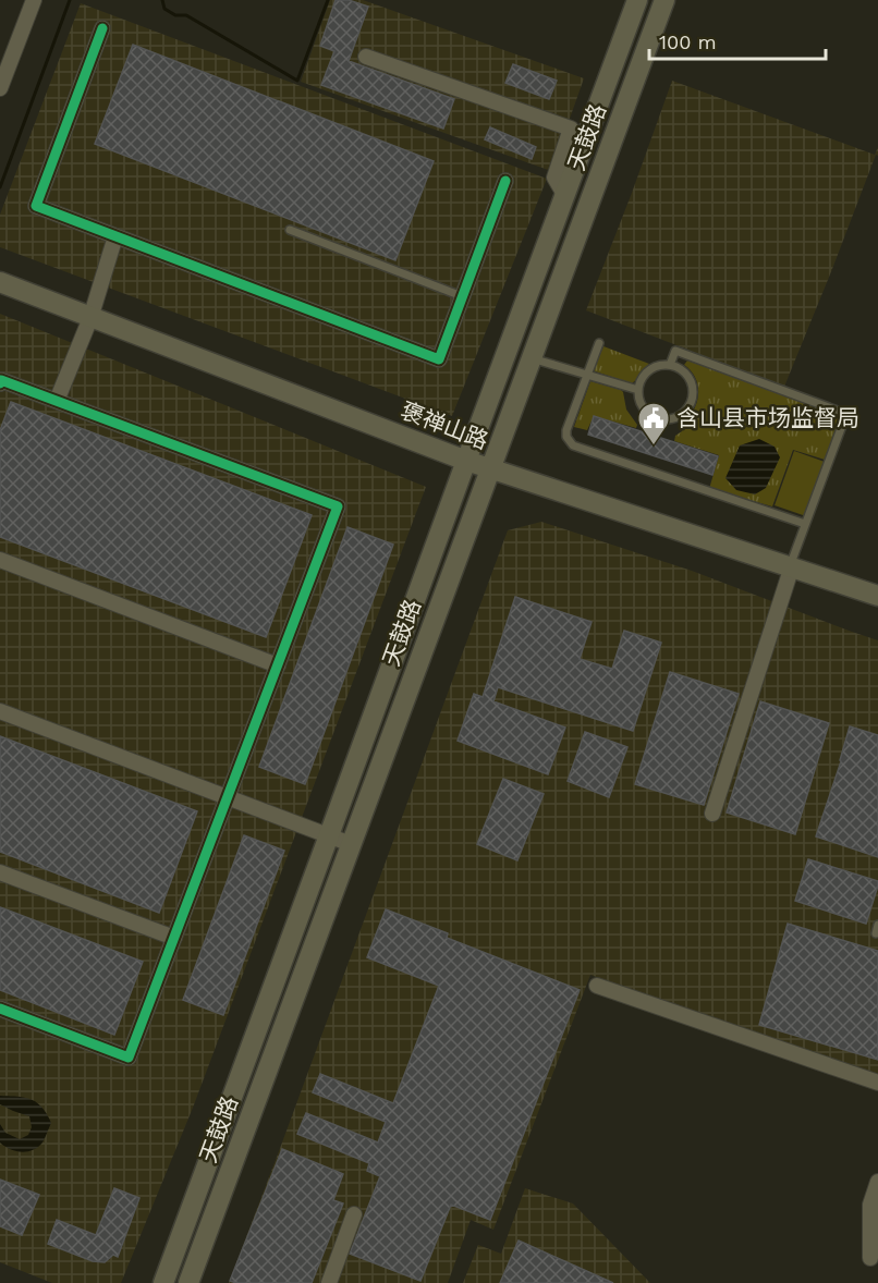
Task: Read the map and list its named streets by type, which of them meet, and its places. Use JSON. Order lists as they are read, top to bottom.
{
  "streets": {
    "main road": ["天鼓路", "褒禅山路"]
  },
  "crossings": [
    ["天鼓路", "褒禅山路"]
  ],
  "places": {
    "public building": ["含山县市场监督局"]
  },
  "scale_bar": "100 m"
}
